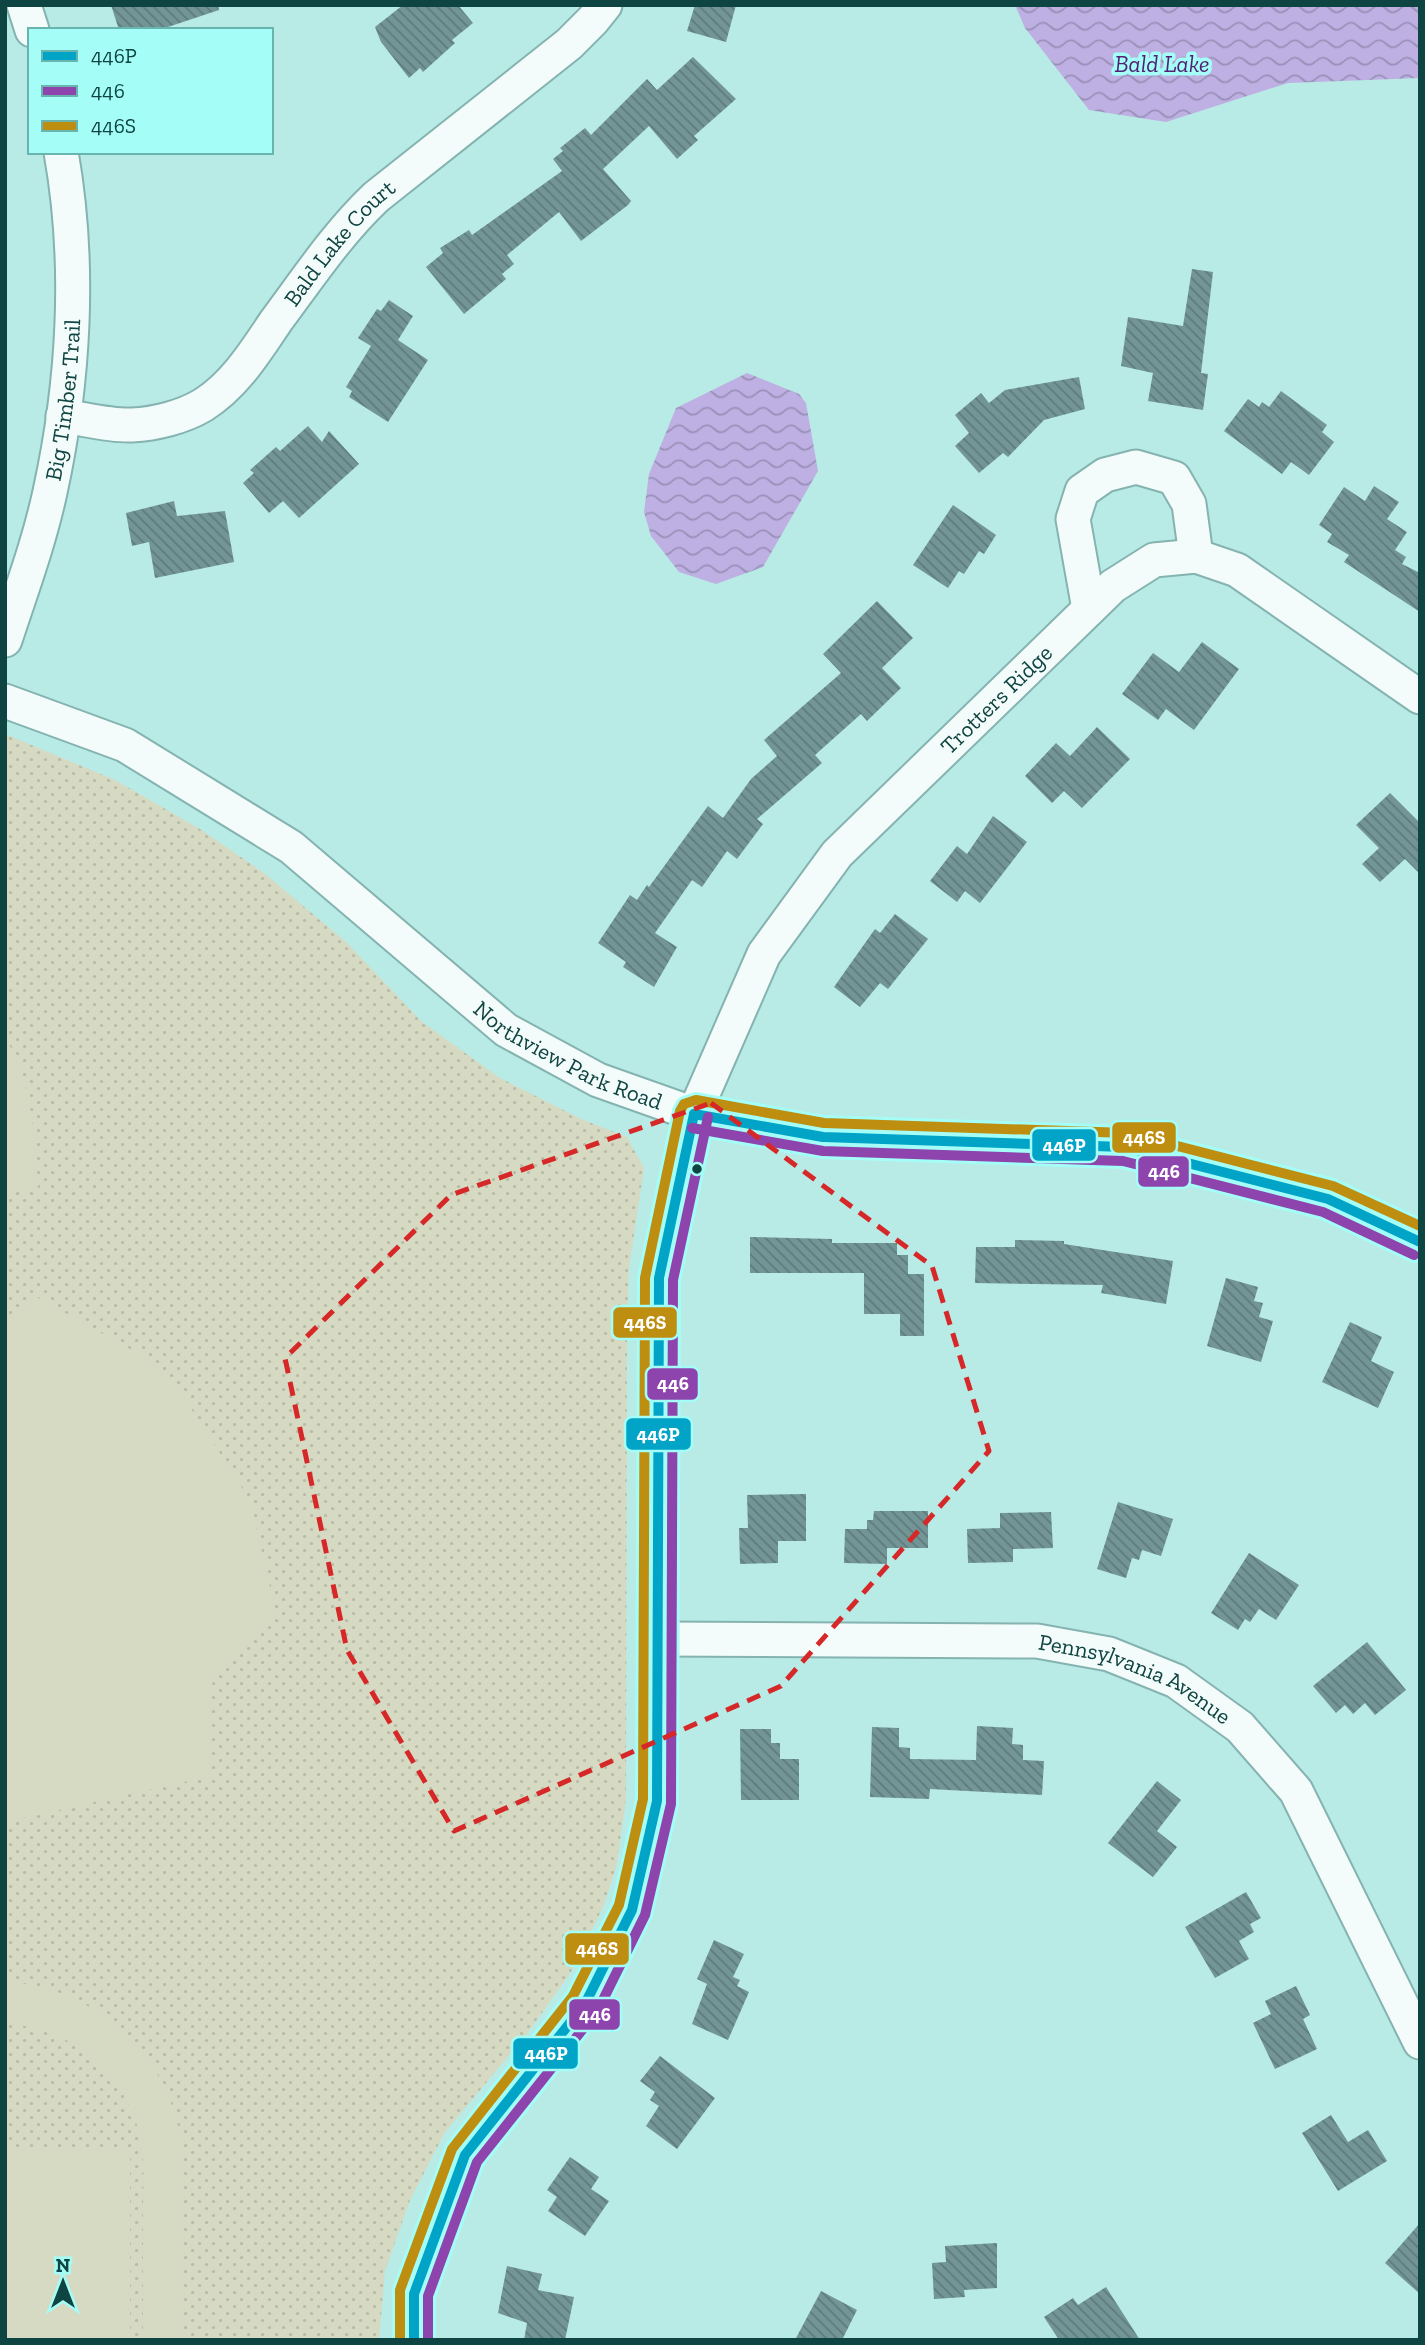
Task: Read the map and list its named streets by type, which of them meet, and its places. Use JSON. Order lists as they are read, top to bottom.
{
  "streets": {
    "street": [
      "Bald Lake Court",
      "Big Timber Trail",
      "Trotters Ridge",
      "Northview Park Road",
      "Pennsylvania Avenue"
    ]
  },
  "crossings": [
    ["Bald Lake Court", "Big Timber Trail"],
    ["Trotters Ridge", "Northview Park Road"],
    ["Trotters Ridge", "Pennsylvania Avenue"]
  ],
  "water": ["Bald Lake"],
  "lines": ["transit line 446S", "transit line 446P", "transit line 446"],
  "legend": ["446P", "446", "446S"],
  "north": "top"
}
